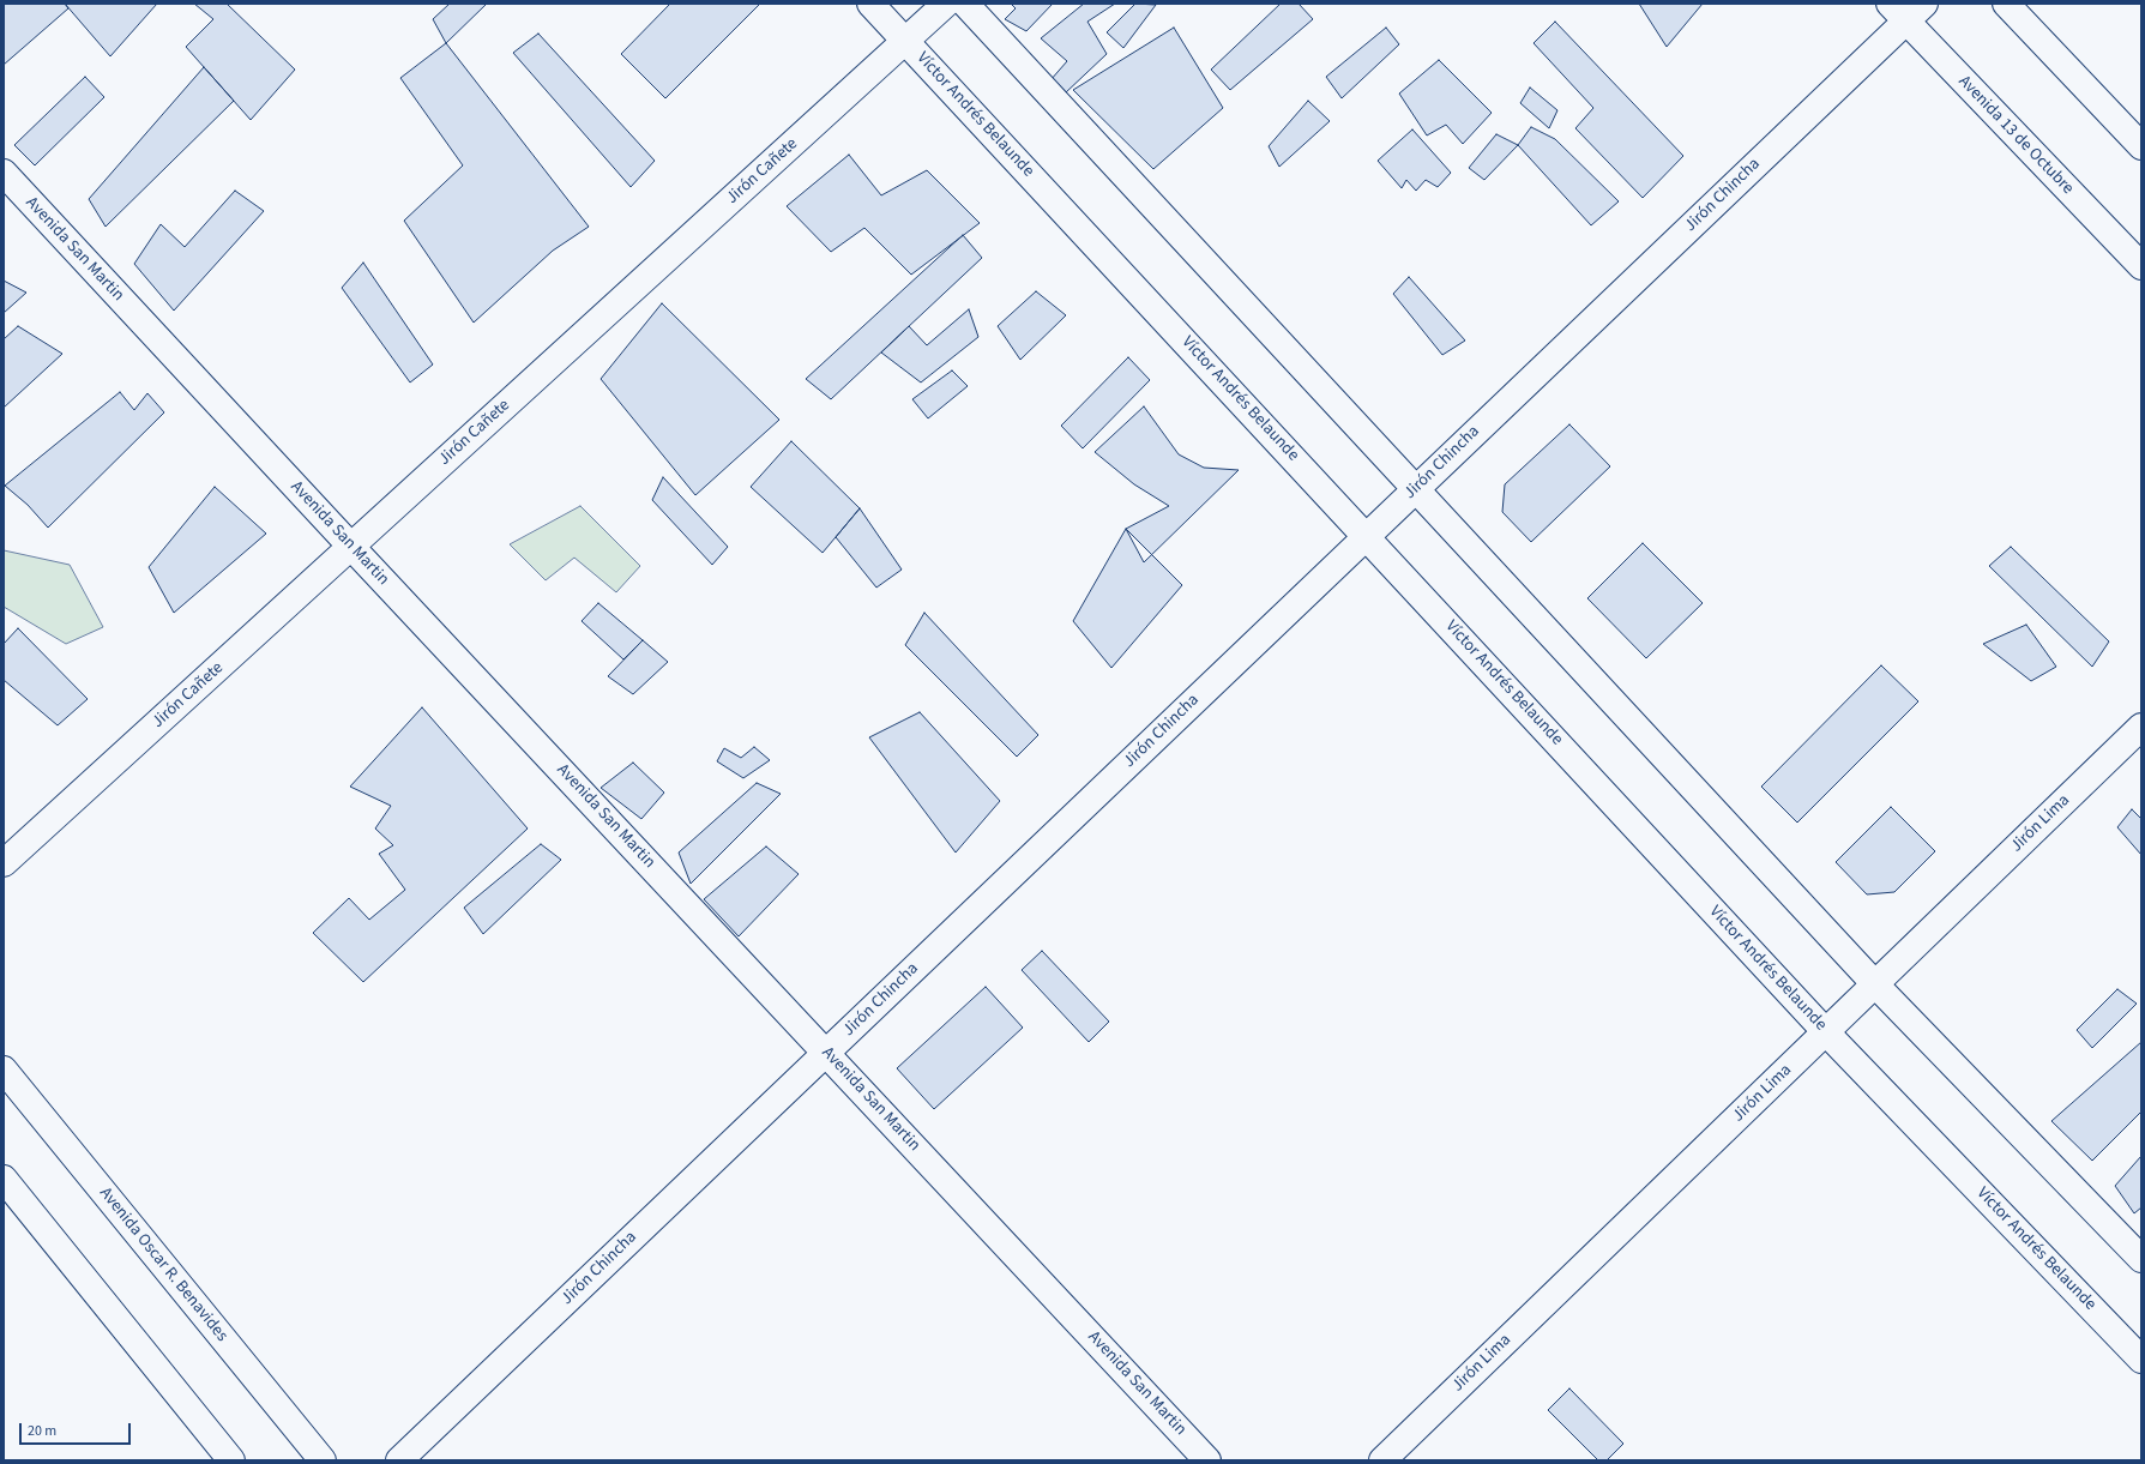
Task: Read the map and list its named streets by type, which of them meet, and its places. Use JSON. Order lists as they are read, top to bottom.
{
  "streets": {
    "street": [
      "Víctor Andrés Belaunde",
      "Avenida 13 de Octubre",
      "Jirón Cañete",
      "Jirón Chincha",
      "Avenida San Martin",
      "Jirón Lima",
      "Avenida Oscar R. Benavides"
    ]
  },
  "crossings": [
    ["Víctor Andrés Belaunde", "Jirón Cañete"],
    ["Víctor Andrés Belaunde", "Jirón Chincha"],
    ["Víctor Andrés Belaunde", "Jirón Lima"],
    ["Avenida 13 de Octubre", "Jirón Chincha"],
    ["Jirón Cañete", "Avenida San Martin"],
    ["Jirón Chincha", "Avenida San Martin"]
  ],
  "scale_bar": "20 m"
}
